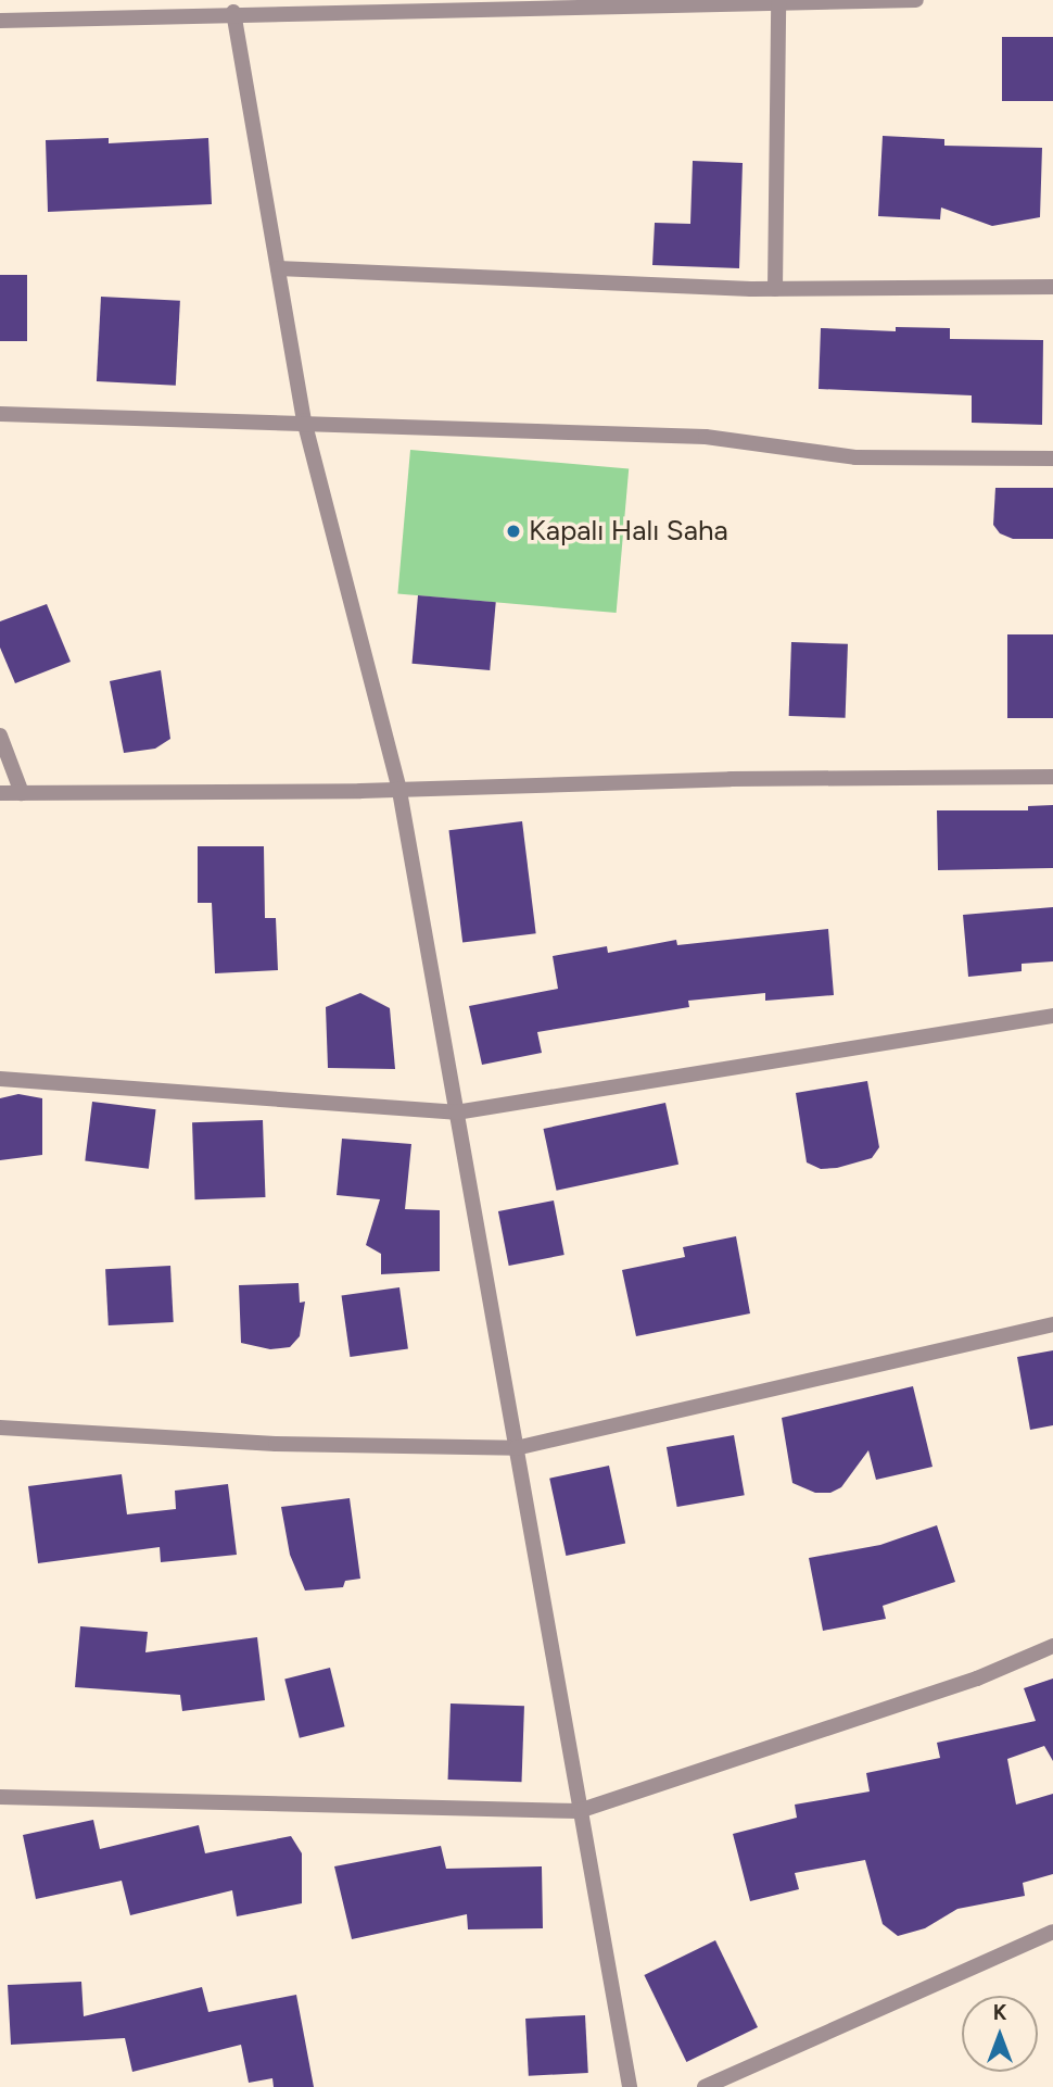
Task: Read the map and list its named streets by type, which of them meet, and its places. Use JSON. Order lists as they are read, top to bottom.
{
  "places": ["Kapalı Halı Saha"],
  "north": "top"
}
